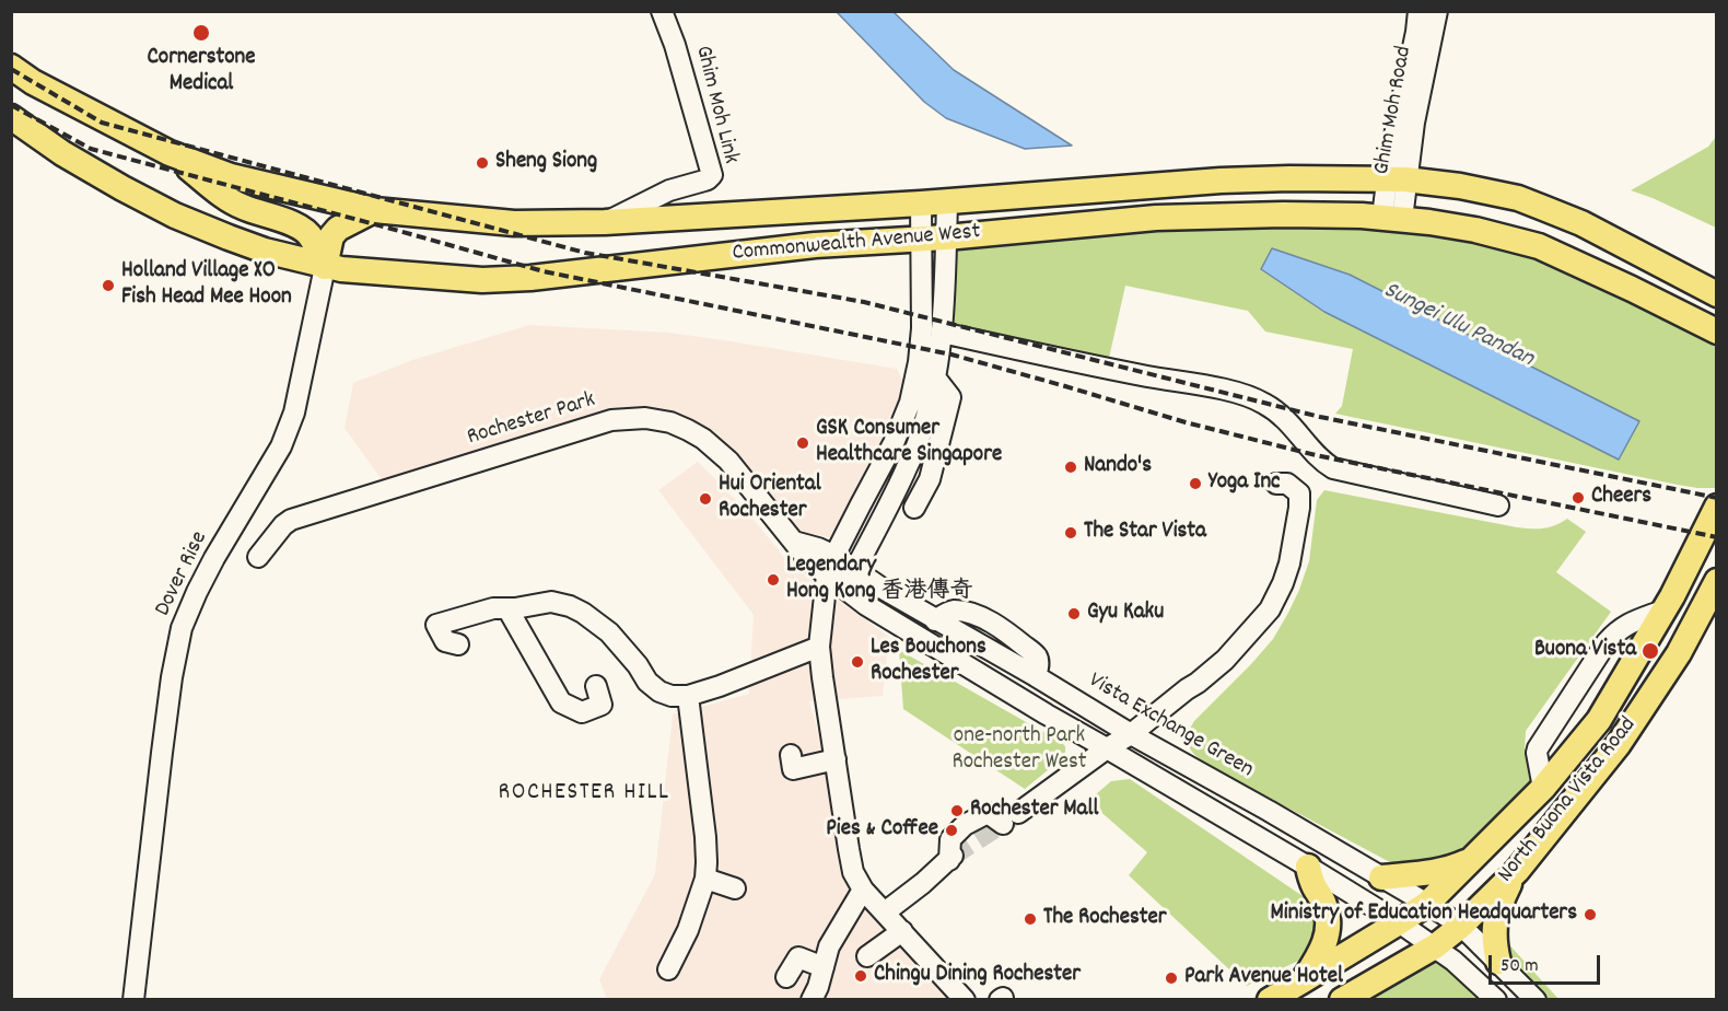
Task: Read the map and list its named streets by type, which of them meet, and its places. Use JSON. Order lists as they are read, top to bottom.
{
  "streets": {
    "main road": ["Commonwealth Avenue West", "North Buona Vista Road"],
    "street": [
      "Ghim Moh Link",
      "Ghim Moh Road",
      "Rochester Park",
      "Dover Rise",
      "Vista Exchange Green"
    ]
  },
  "crossings": [
    ["Ghim Moh Link", "Commonwealth Avenue West"],
    ["Ghim Moh Road", "Commonwealth Avenue West"],
    ["Commonwealth Avenue West", "Dover Rise"],
    ["Vista Exchange Green", "North Buona Vista Road"]
  ],
  "districts": ["ROCHESTER HILL"],
  "water": ["Sungei Ulu Pandan"],
  "parks": ["one-north Park Rochester West"],
  "places": [
    "Cornerstone Medical",
    "Sheng Siong",
    "Holland Village XO Fish Head Mee Hoon",
    "GSK Consumer Healthcare Singapore",
    "Nando's",
    "Yoga Inc",
    "Cheers",
    "Hui Oriental Rochester",
    "The Star Vista",
    "Legendary Hong Kong 香港傳奇",
    "Gyu Kaku",
    "Buona Vista",
    "Les Bouchons Rochester",
    "Rochester Mall",
    "Pies & Coffee",
    "Ministry of Education Headquarters",
    "The Rochester",
    "Chingu Dining Rochester",
    "Park Avenue Hotel"
  ],
  "scale_bar": "50 m"
}
